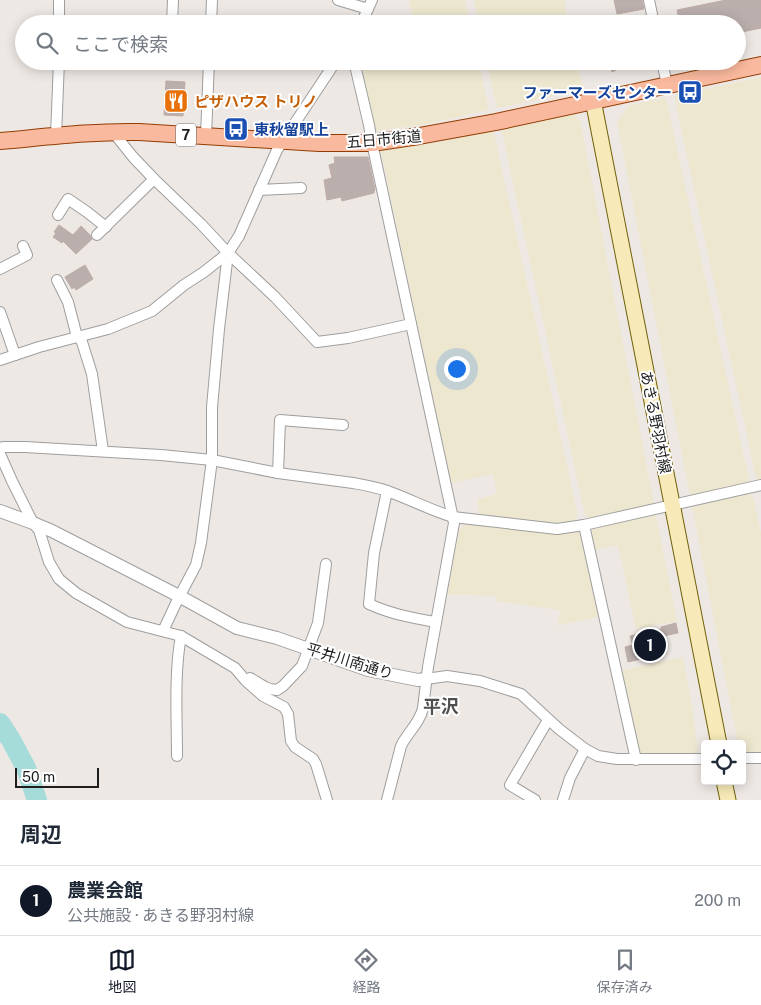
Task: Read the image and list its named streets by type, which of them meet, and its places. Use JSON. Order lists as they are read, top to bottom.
{
  "streets": {
    "main road": ["7", "五日市街道", "あきる野羽村線"],
    "street": ["平井川南通り"]
  },
  "crossings": [
    ["五日市街道", "あきる野羽村線"]
  ],
  "districts": ["平沢"],
  "places": {
    "bus stop": ["ファーマーズセンター", "東秋留駅上"],
    "restaurant": ["ピザハウス トリノ"]
  },
  "scale_bar": "50 m",
  "page": {
    "search": "ここで検索",
    "pins": "1",
    "scale": "50 m",
    "heading": "周辺",
    "list": [
      {
        "mark": "1",
        "name": "農業会館",
        "note": "公共施設 · あきる野羽村線",
        "value": "200 m"
      }
    ],
    "nav": ["地図", "経路", "保存済み"]
  }
}
